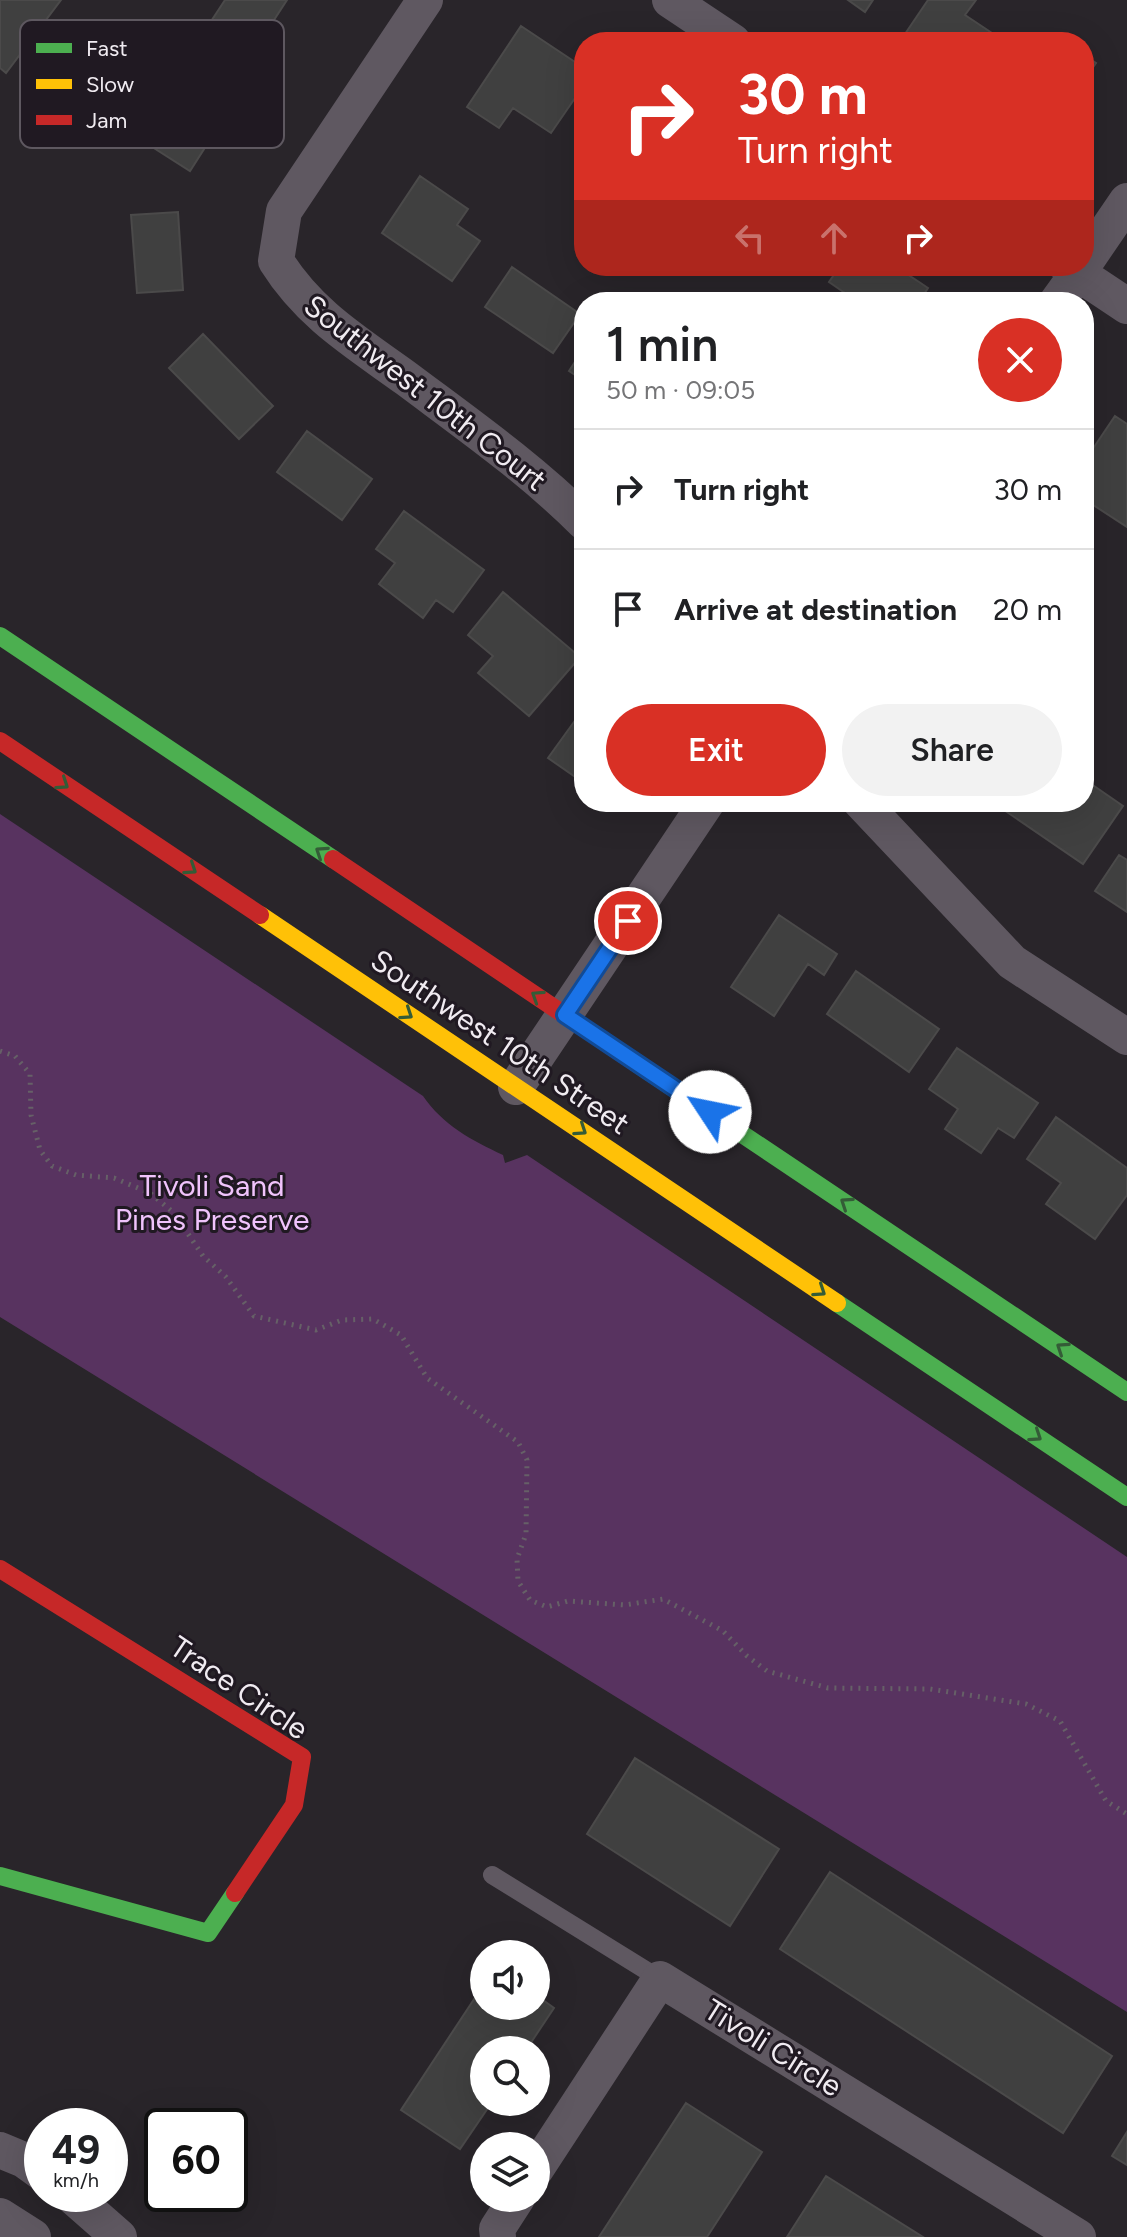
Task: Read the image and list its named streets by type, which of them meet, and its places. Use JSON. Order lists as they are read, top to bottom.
{
  "streets": {
    "main road": ["Southwest 10th Street", "Trace Circle"],
    "street": ["Southwest 10th Court", "Tivoli Circle"]
  },
  "parks": ["Tivoli Sand Pines Preserve"],
  "legend": ["Fast", "Slow", "Jam"],
  "page": {
    "turn": ["30 m", "Turn right"],
    "heading": ["1 min", "50 m · 09:05"],
    "list": [
      {
        "name": "Turn right",
        "value": "30 m"
      },
      {
        "name": "Arrive at destination",
        "value": "20 m"
      }
    ],
    "buttons": ["Exit", "Share"],
    "speed": "49 km/h",
    "limit": "60"
  }
}
